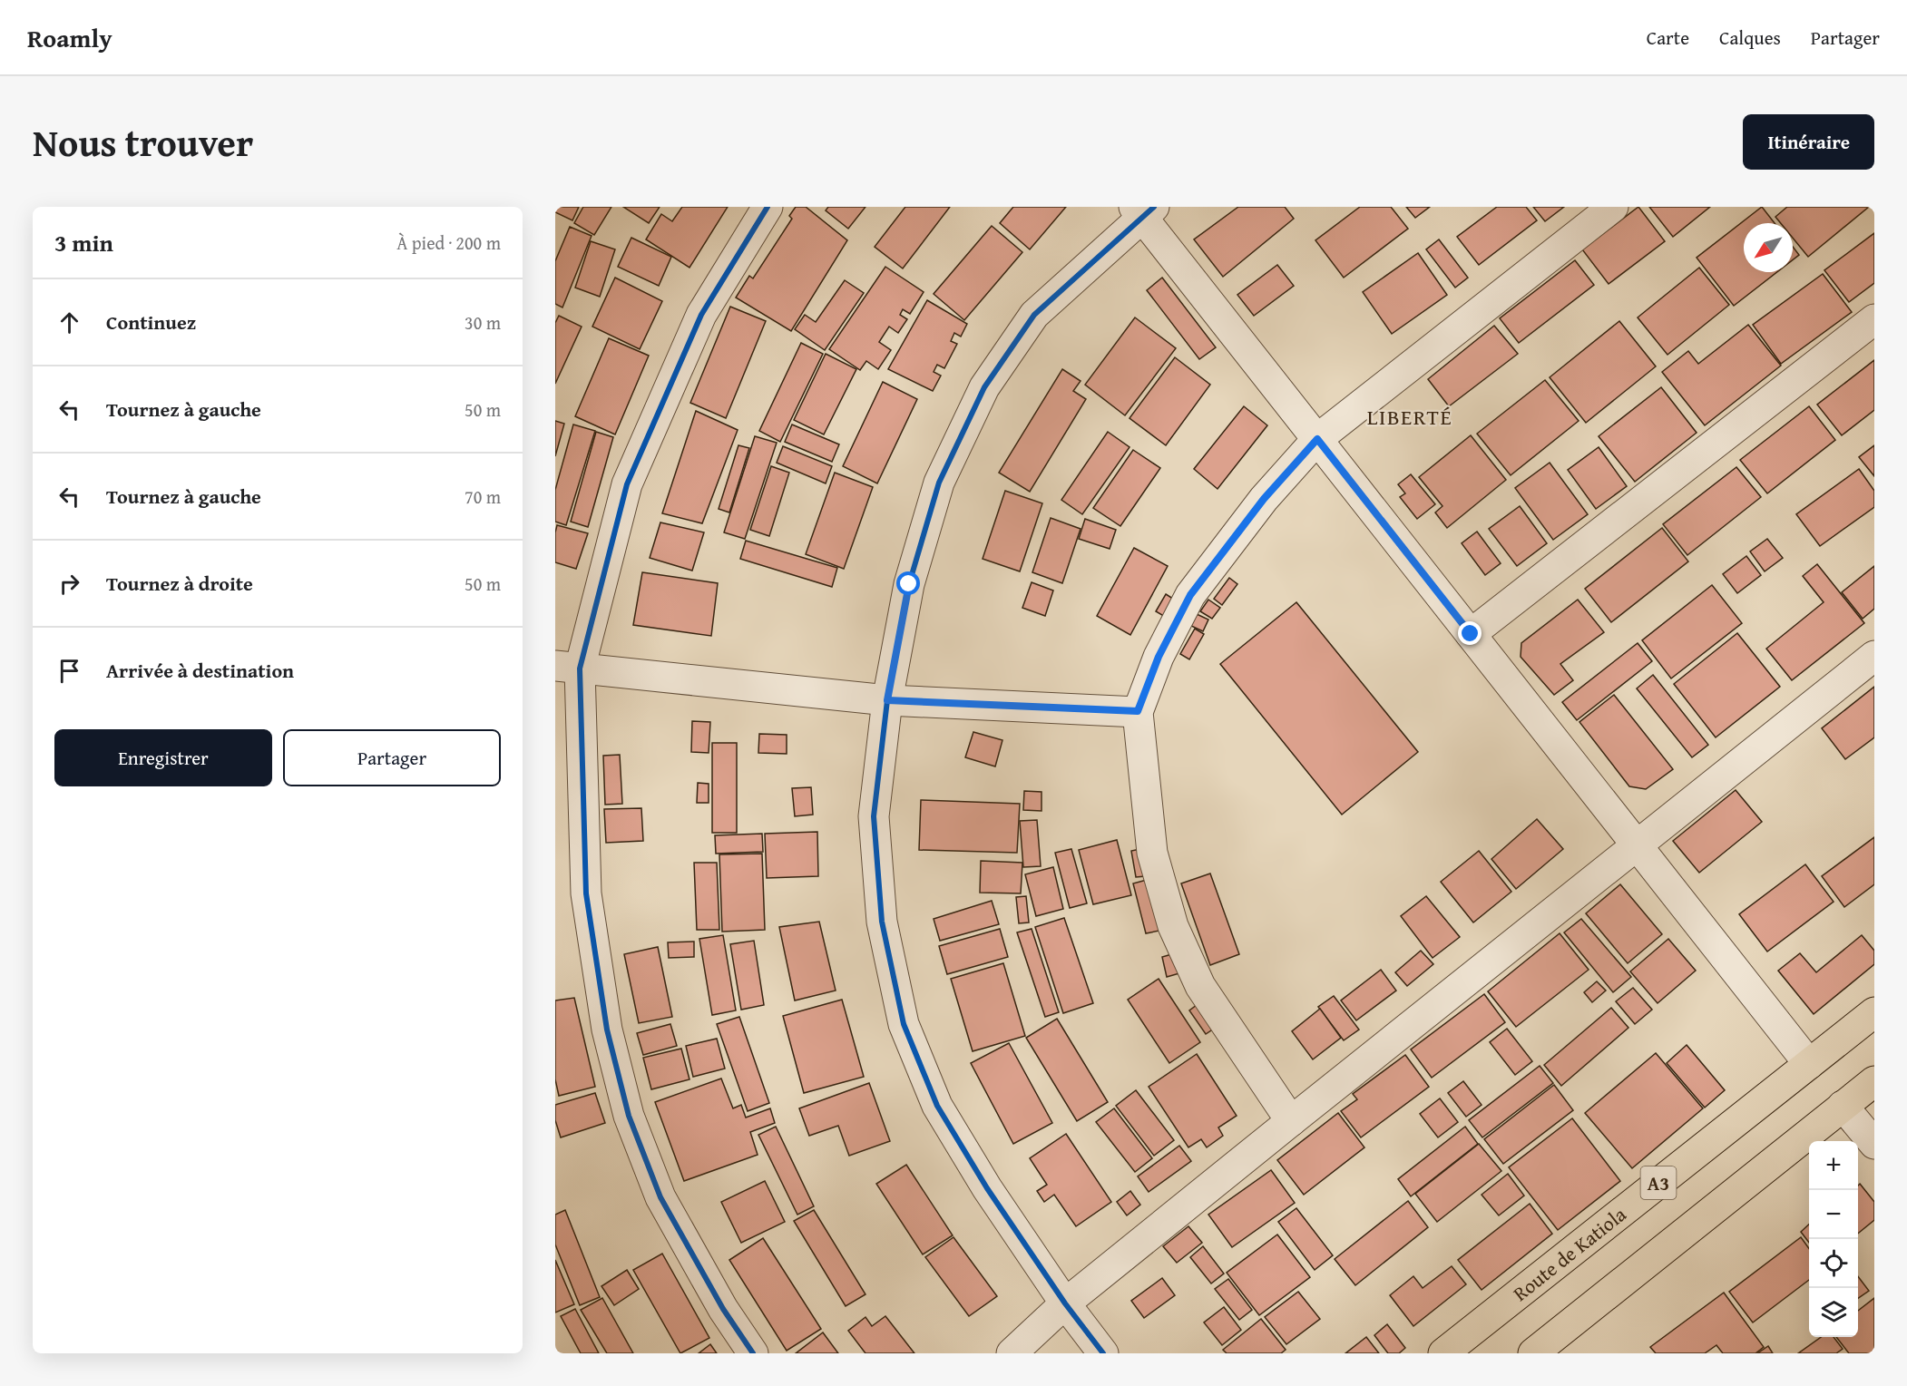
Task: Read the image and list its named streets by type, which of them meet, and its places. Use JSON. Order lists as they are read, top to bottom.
{
  "streets": {
    "highway": ["A3", "Route de Katiola"]
  },
  "districts": ["LIBERTÉ"],
  "north": "bottom left",
  "page": {
    "header": "Roamly",
    "nav": ["Carte", "Calques", "Partager"],
    "title": "Nous trouver",
    "buttons": [
      "Itinéraire",
      ["Enregistrer", "Partager"]
    ],
    "heading": ["3 min", "À pied · 200 m"],
    "list": [
      ["Continuez", "30 m"],
      ["Tournez à gauche", "50 m"],
      ["Tournez à gauche", "70 m"],
      ["Tournez à droite", "50 m"],
      "Arrivée à destination"
    ],
    "map_buttons": ["+", "−"]
  }
}
